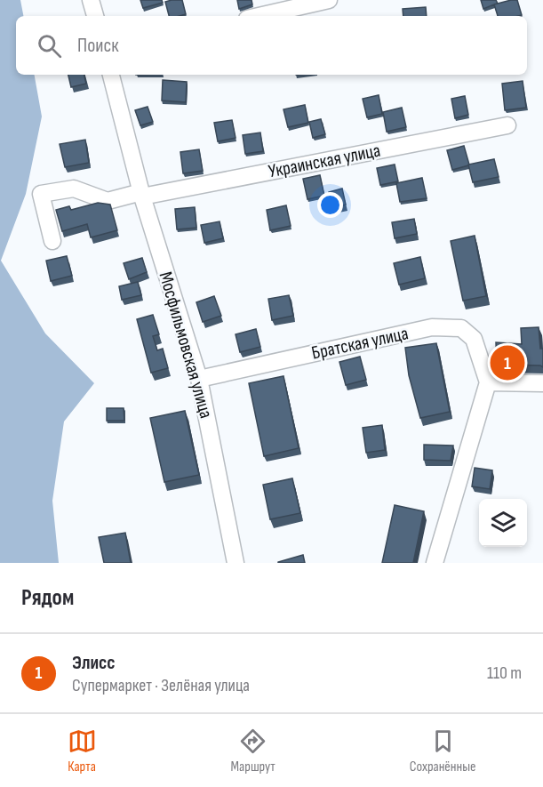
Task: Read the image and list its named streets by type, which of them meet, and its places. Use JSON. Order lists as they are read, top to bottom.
{
  "streets": {
    "street": ["Украинская улица", "Братская улица", "Мосфильмовская улица"]
  },
  "crossings": [
    ["Украинская улица", "Мосфильмовская улица"],
    ["Братская улица", "Мосфильмовская улица"]
  ],
  "page": {
    "search": "Поиск",
    "pins": "1",
    "heading": "Рядом",
    "list": [
      {
        "mark": "1",
        "name": "Элисс",
        "note": "Супермаркет · Зелёная улица",
        "value": "110 m"
      }
    ],
    "nav": ["Карта", "Маршрут", "Сохранённые"]
  }
}
